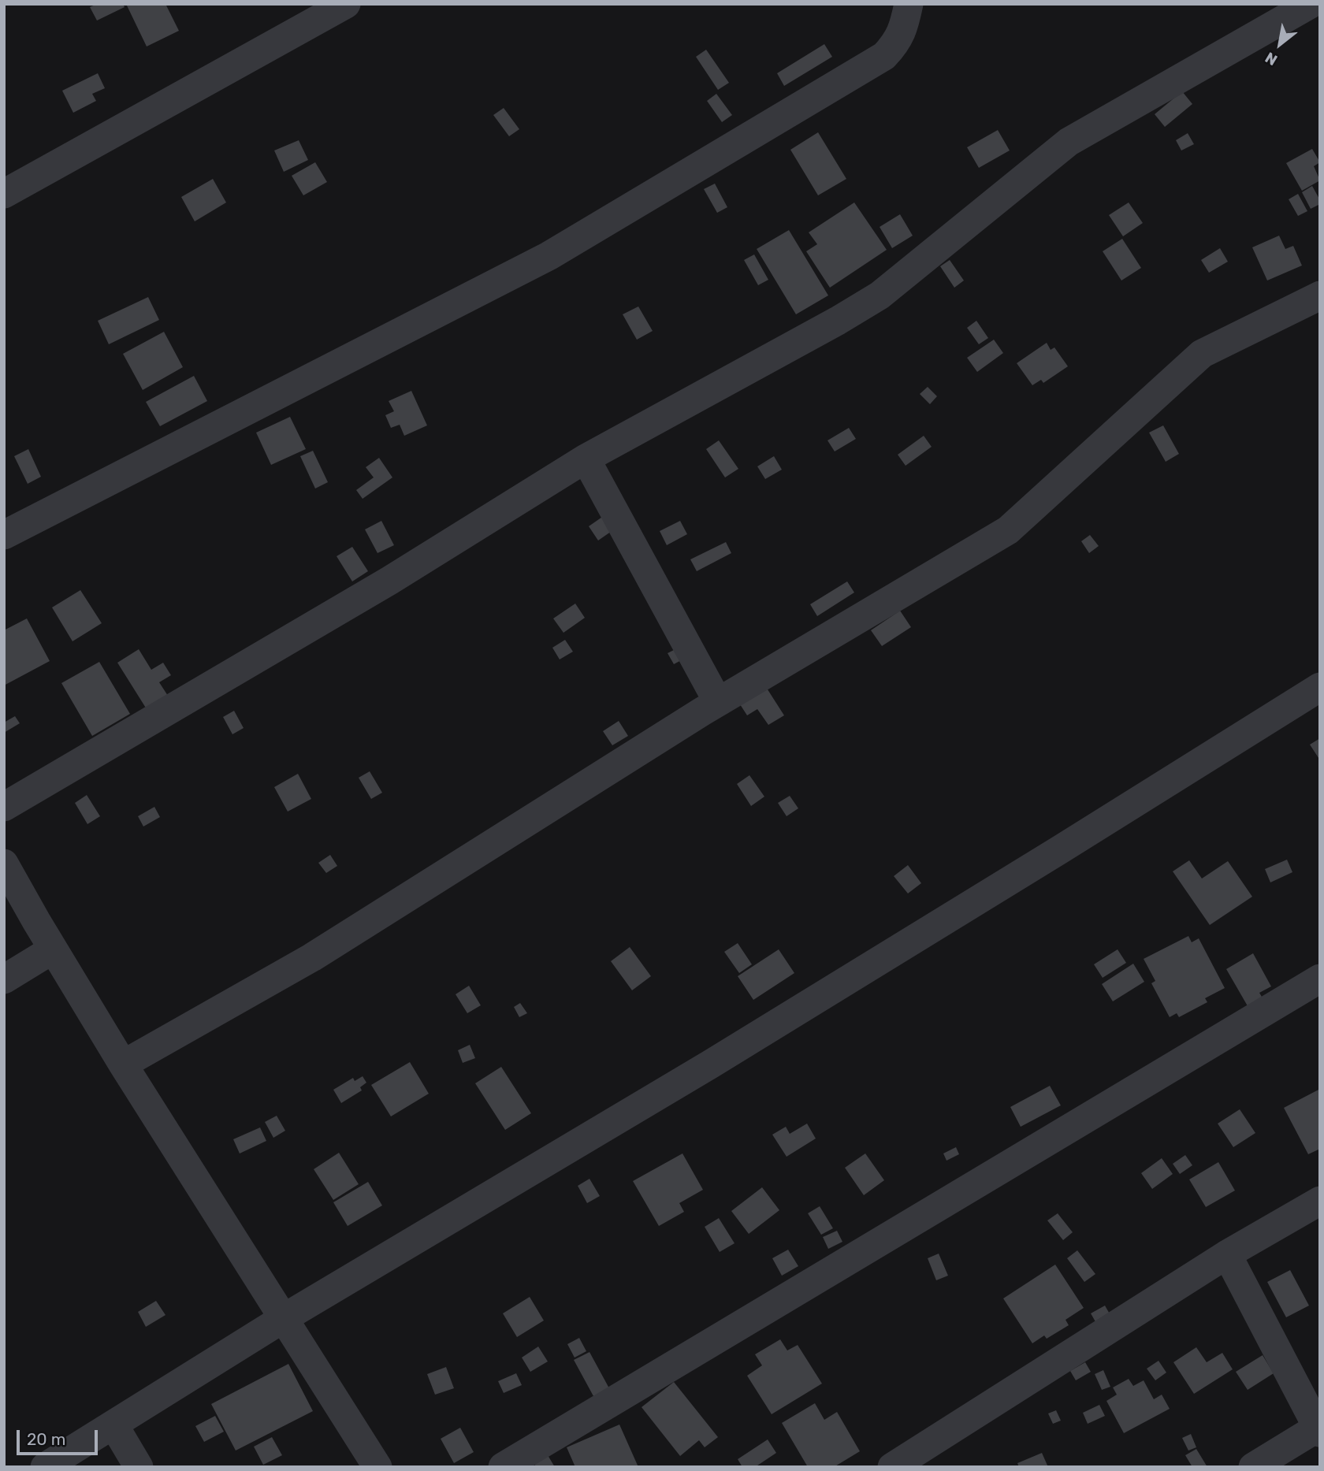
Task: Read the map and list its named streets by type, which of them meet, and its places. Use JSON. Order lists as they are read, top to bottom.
{
  "scale_bar": "20 m",
  "north": "bottom left"
}
